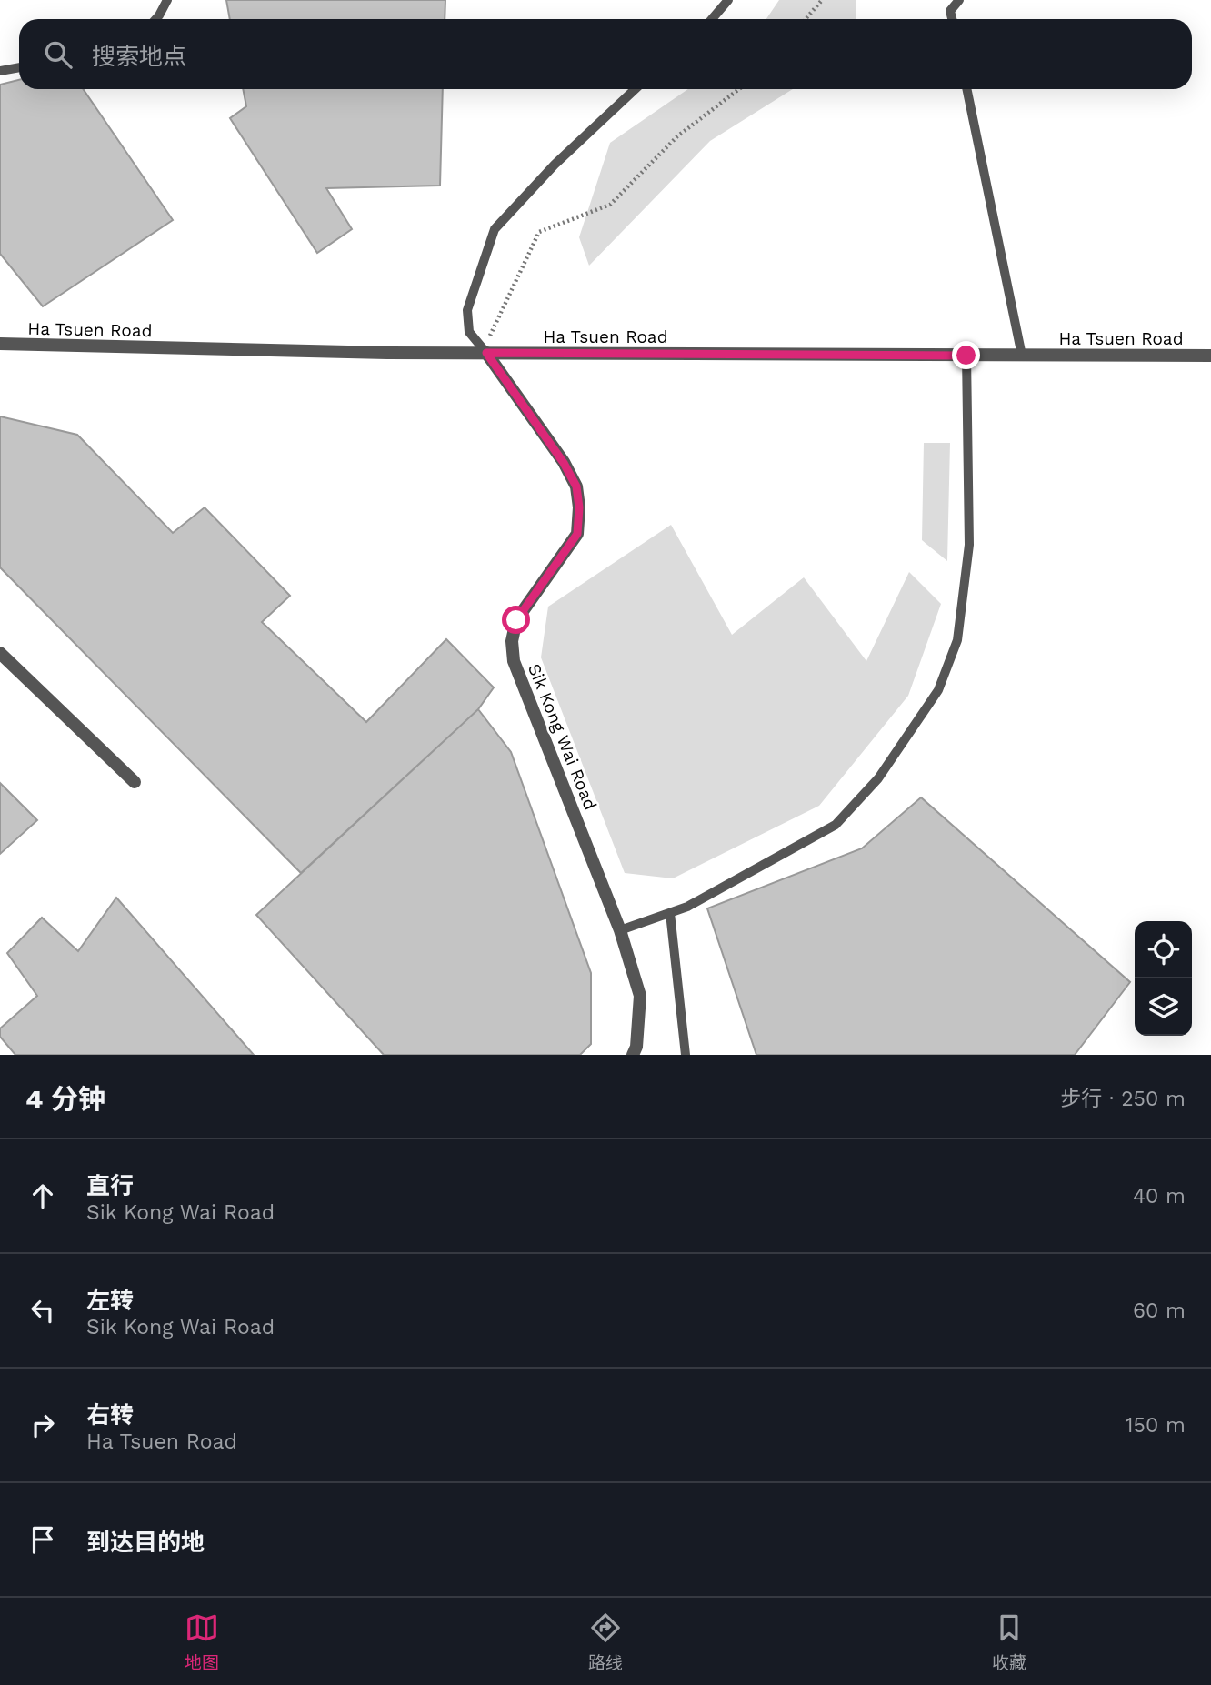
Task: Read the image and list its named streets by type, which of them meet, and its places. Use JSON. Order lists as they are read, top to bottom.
{
  "streets": {
    "street": ["Ha Tsuen Road", "Sik Kong Wai Road"]
  },
  "crossings": [
    ["Ha Tsuen Road", "Sik Kong Wai Road"]
  ],
  "page": {
    "search": "搜索地点",
    "heading": ["4 分钟", "步行 · 250 m"],
    "list": [
      ["直行", "Sik Kong Wai Road", "40 m"],
      ["左转", "Sik Kong Wai Road", "60 m"],
      ["右转", "Ha Tsuen Road", "150 m"],
      "到达目的地"
    ],
    "nav": ["地图", "路线", "收藏"]
  }
}
